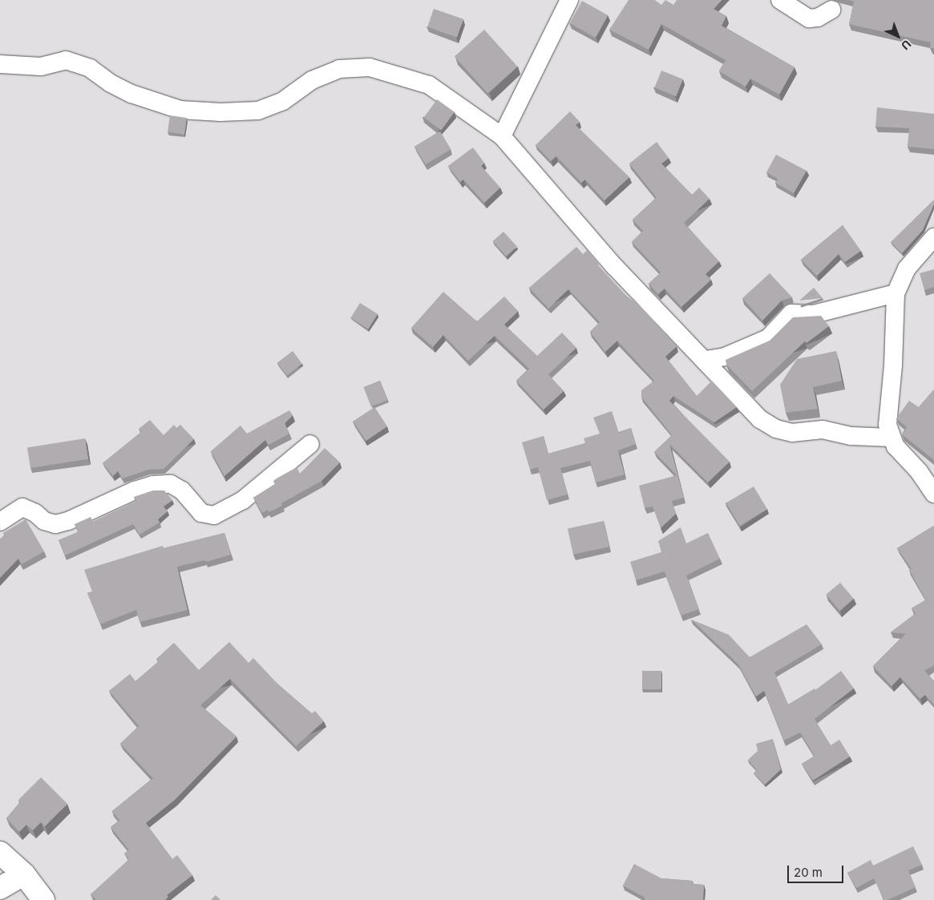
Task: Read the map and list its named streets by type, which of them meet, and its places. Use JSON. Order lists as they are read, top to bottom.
{
  "scale_bar": "20 m",
  "north": "bottom right"
}
